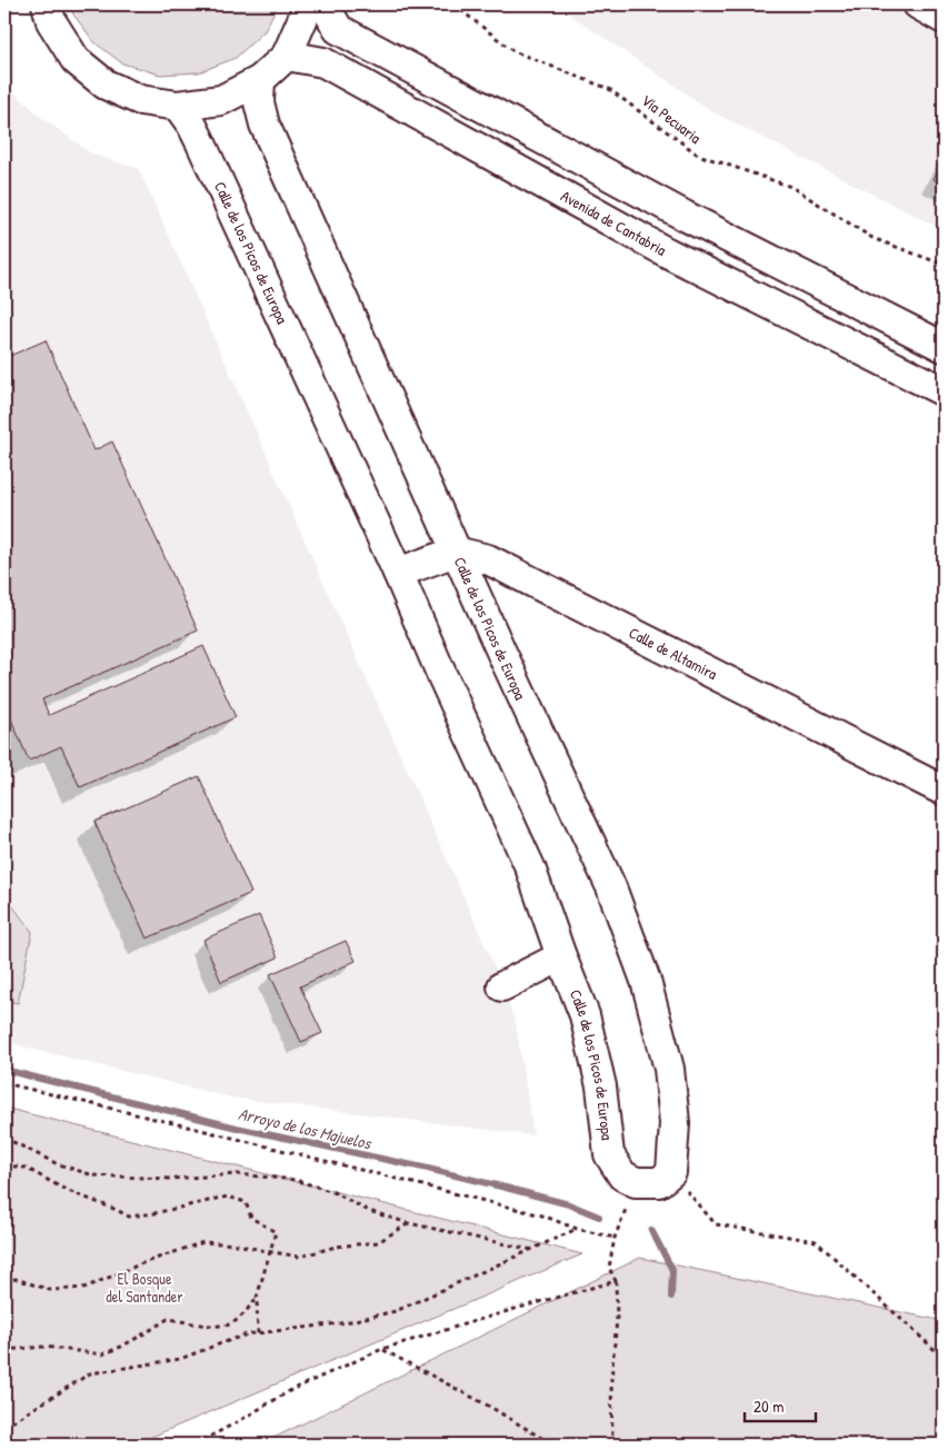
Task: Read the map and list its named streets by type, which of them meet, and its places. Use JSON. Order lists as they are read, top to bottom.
{
  "streets": {
    "street": ["Avenida de Cantabria", "Calle de los Picos de Europa", "Calle de Altamira"],
    "path": ["Vía Pecuaria"]
  },
  "crossings": [
    ["Calle de los Picos de Europa", "Calle de Altamira"]
  ],
  "water": ["Arroyo de los Majuelos"],
  "parks": ["El Bosque del Santander"],
  "scale_bar": "20 m"
}
